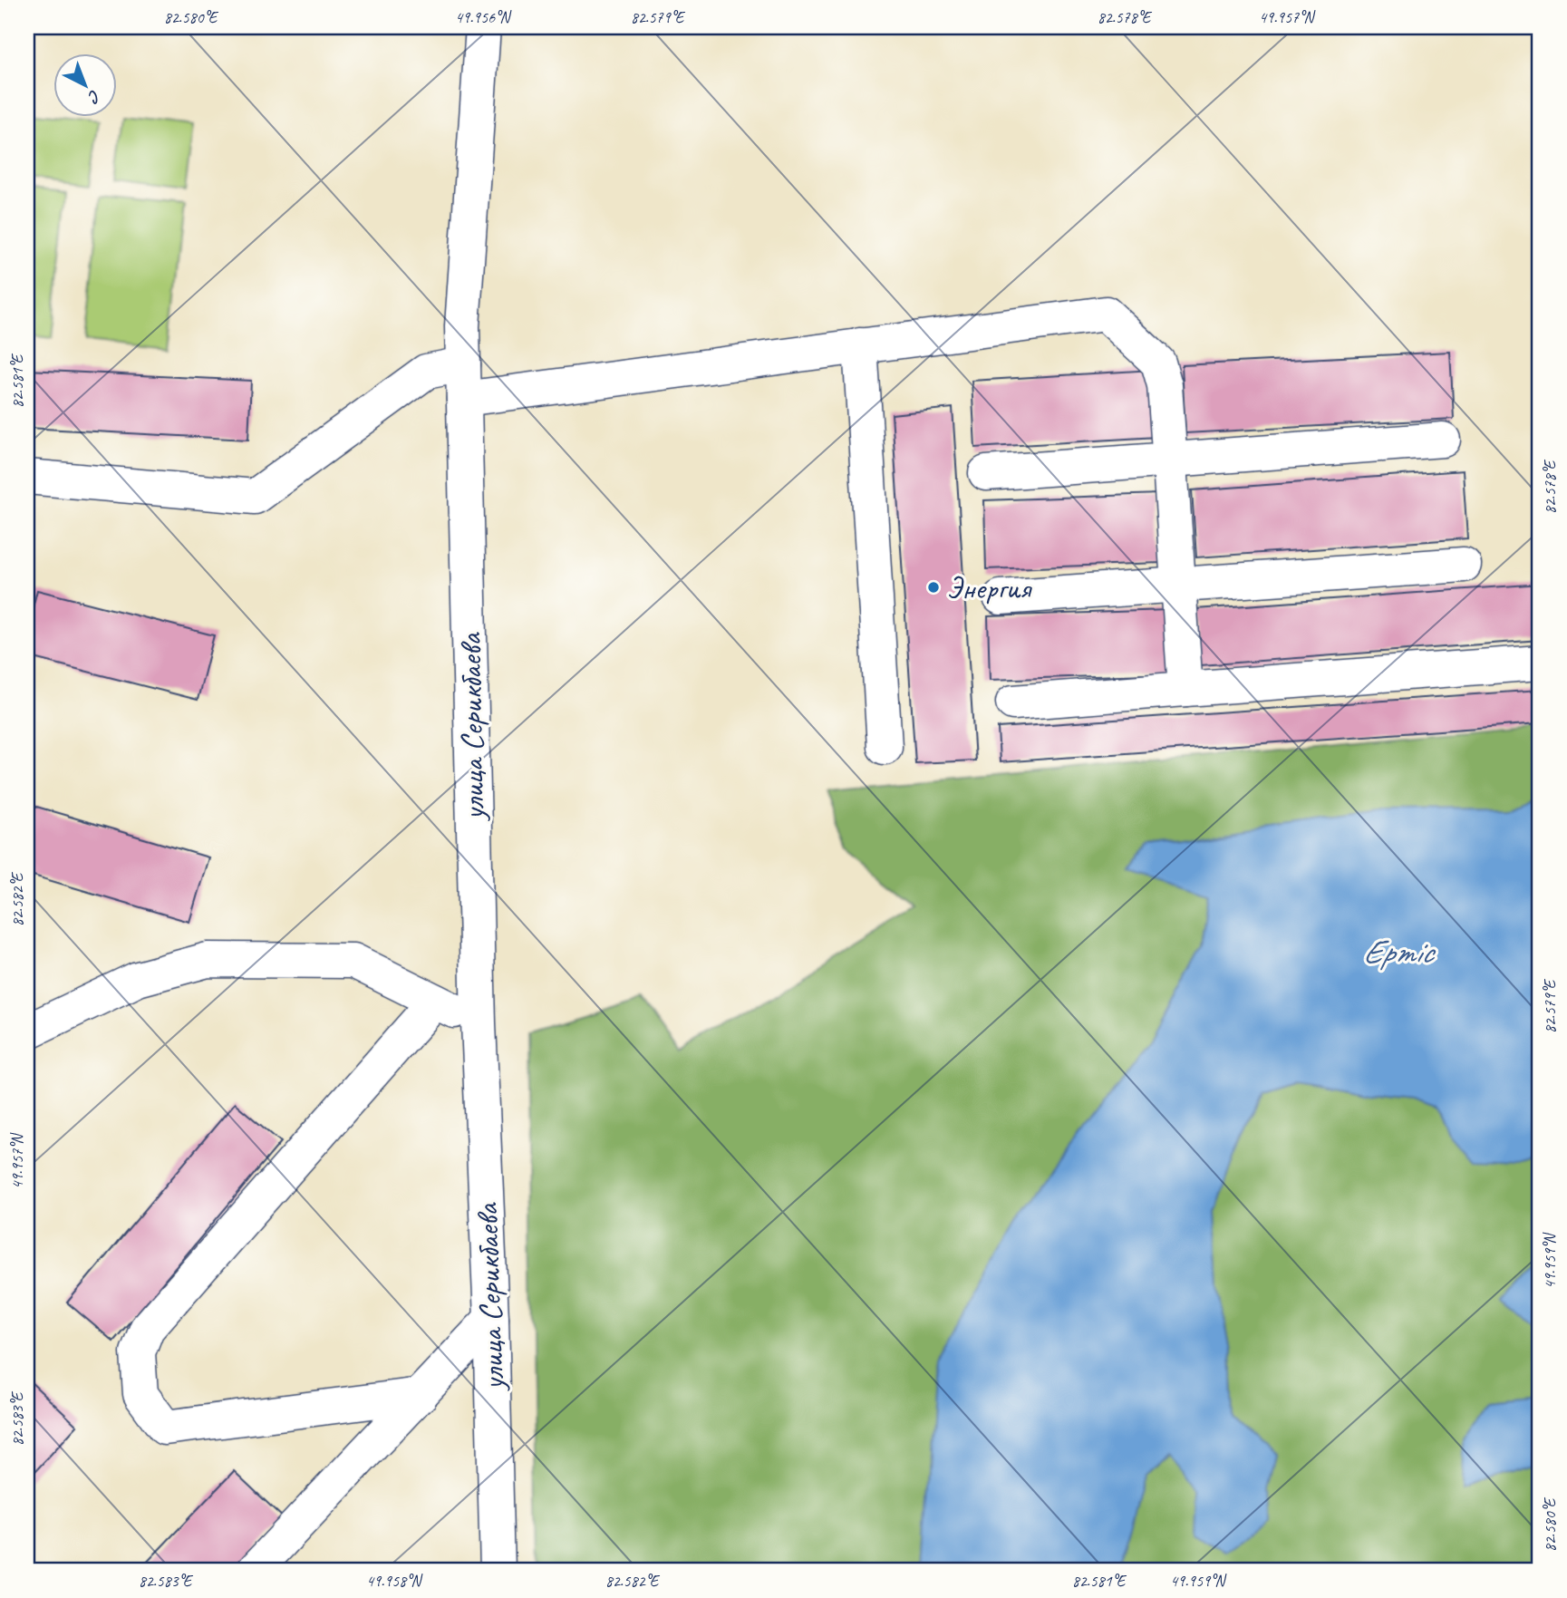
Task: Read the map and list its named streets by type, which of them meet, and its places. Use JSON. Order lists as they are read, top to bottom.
{
  "streets": {
    "street": ["улица Серикбаева"]
  },
  "water": ["Ертіс"],
  "places": ["Энергия"],
  "north": "bottom right",
  "coordinates": [
    "82.580°E",
    "49.956°N",
    "82.579°E",
    "82.578°E",
    "49.957°N",
    "82.581°E",
    "82.582°E",
    "49.959°N",
    "82.583°E",
    "49.958°N"
  ]
}
